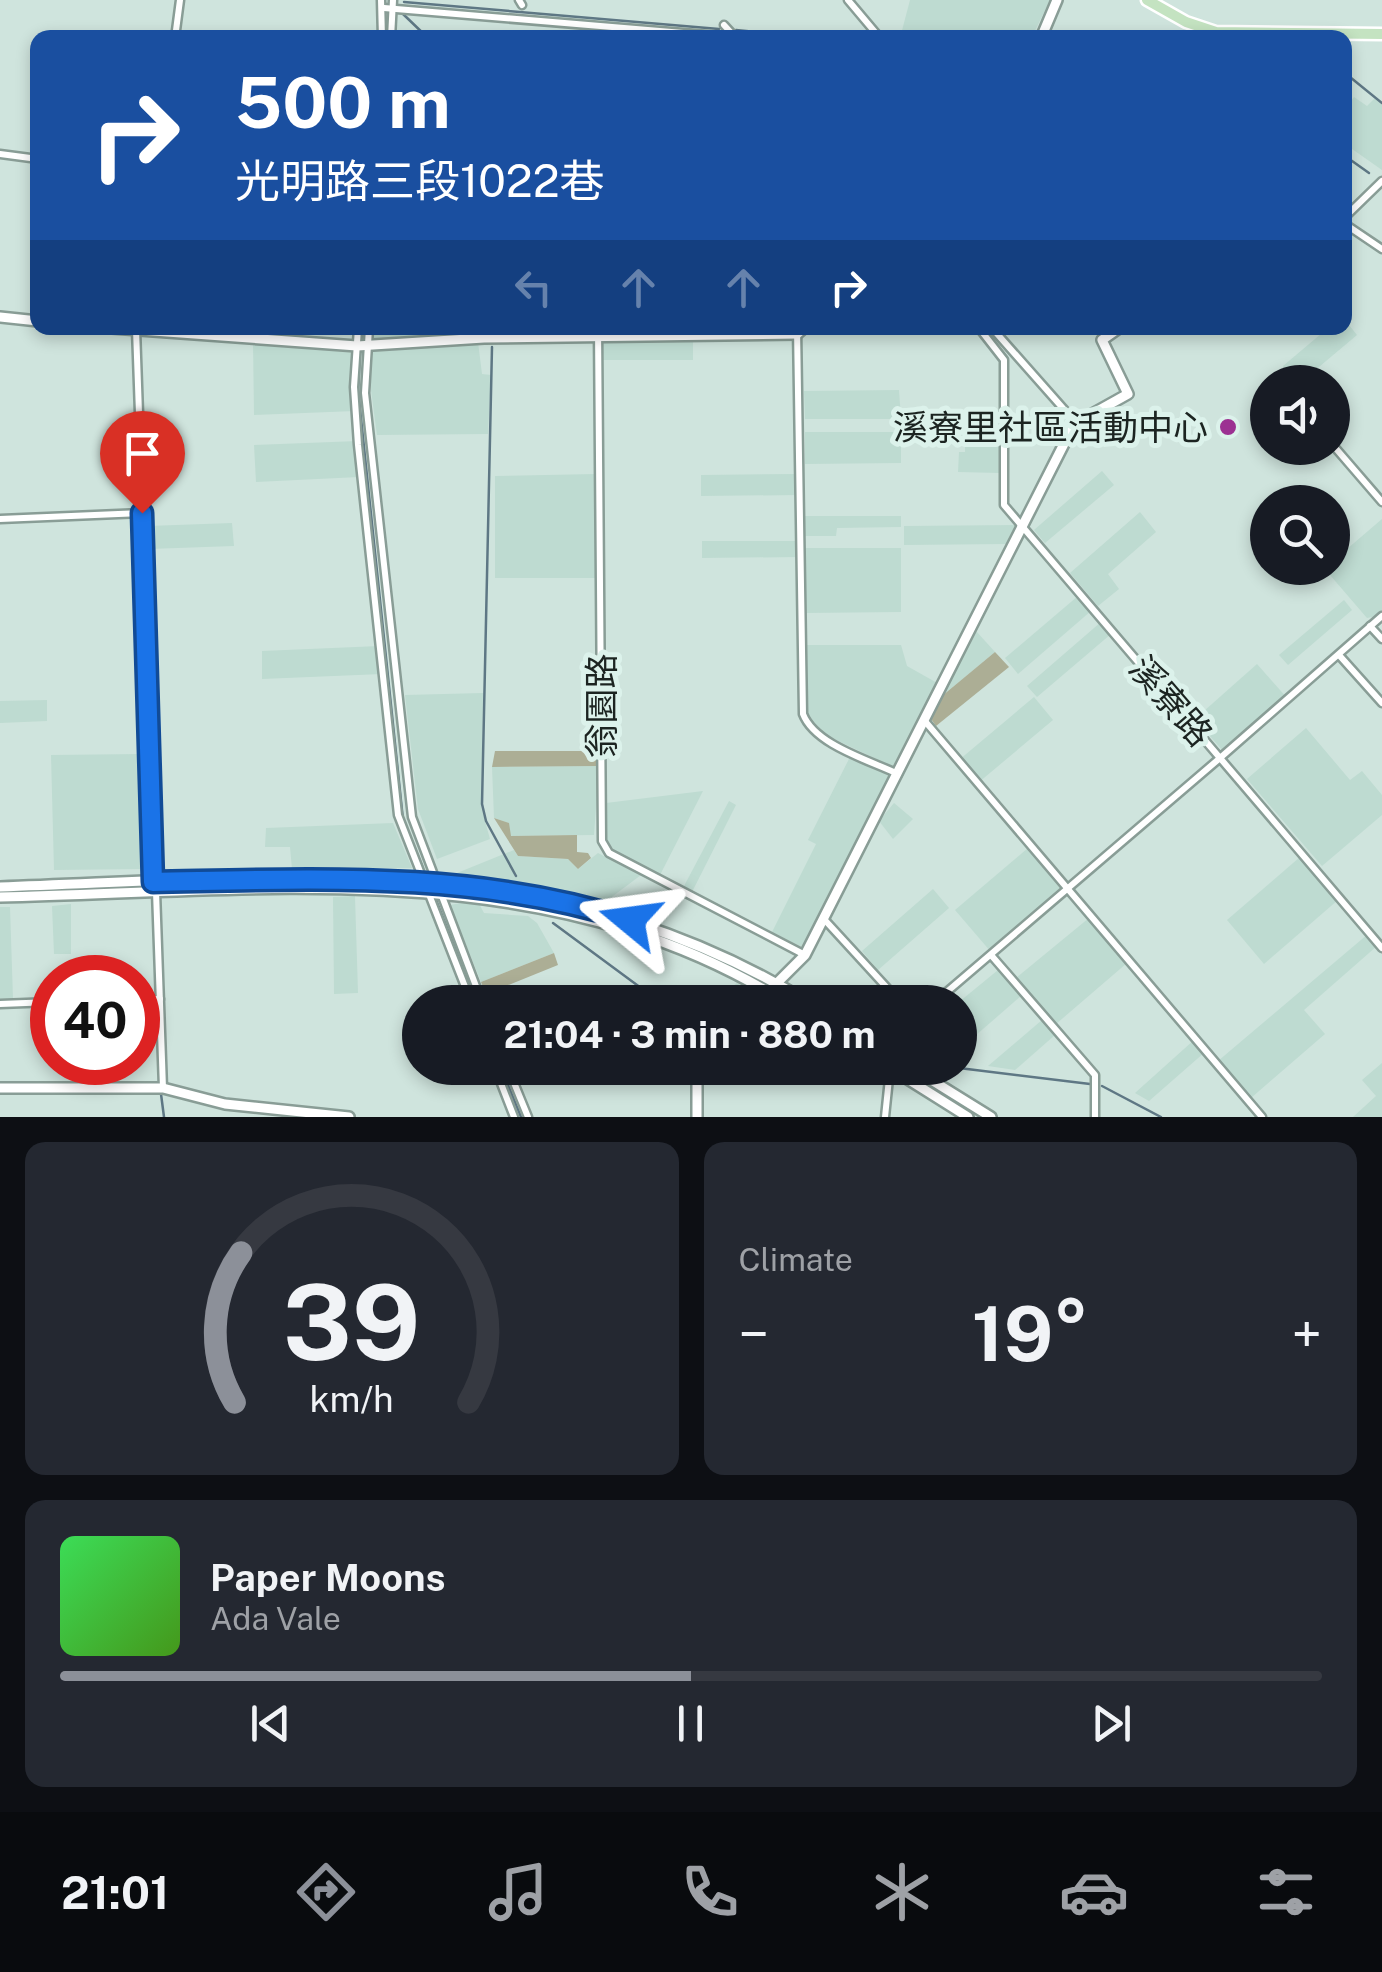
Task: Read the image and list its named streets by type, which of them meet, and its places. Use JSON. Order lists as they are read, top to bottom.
{
  "streets": {
    "street": ["溪寮路", "翁園路"]
  },
  "places": ["溪寮里社區活動中心"],
  "page": {
    "turn": ["500 m", "光明路三段1022巷"],
    "limit": "40",
    "trip": "21:04 · 3 min · 880 m",
    "tile": "Climate",
    "heat": ["−", "19°", "+"],
    "song": ["Paper Moons", "Ada Vale"],
    "tabs": "21:01",
    "gauge": ["39", "km/h"]
  }
}
